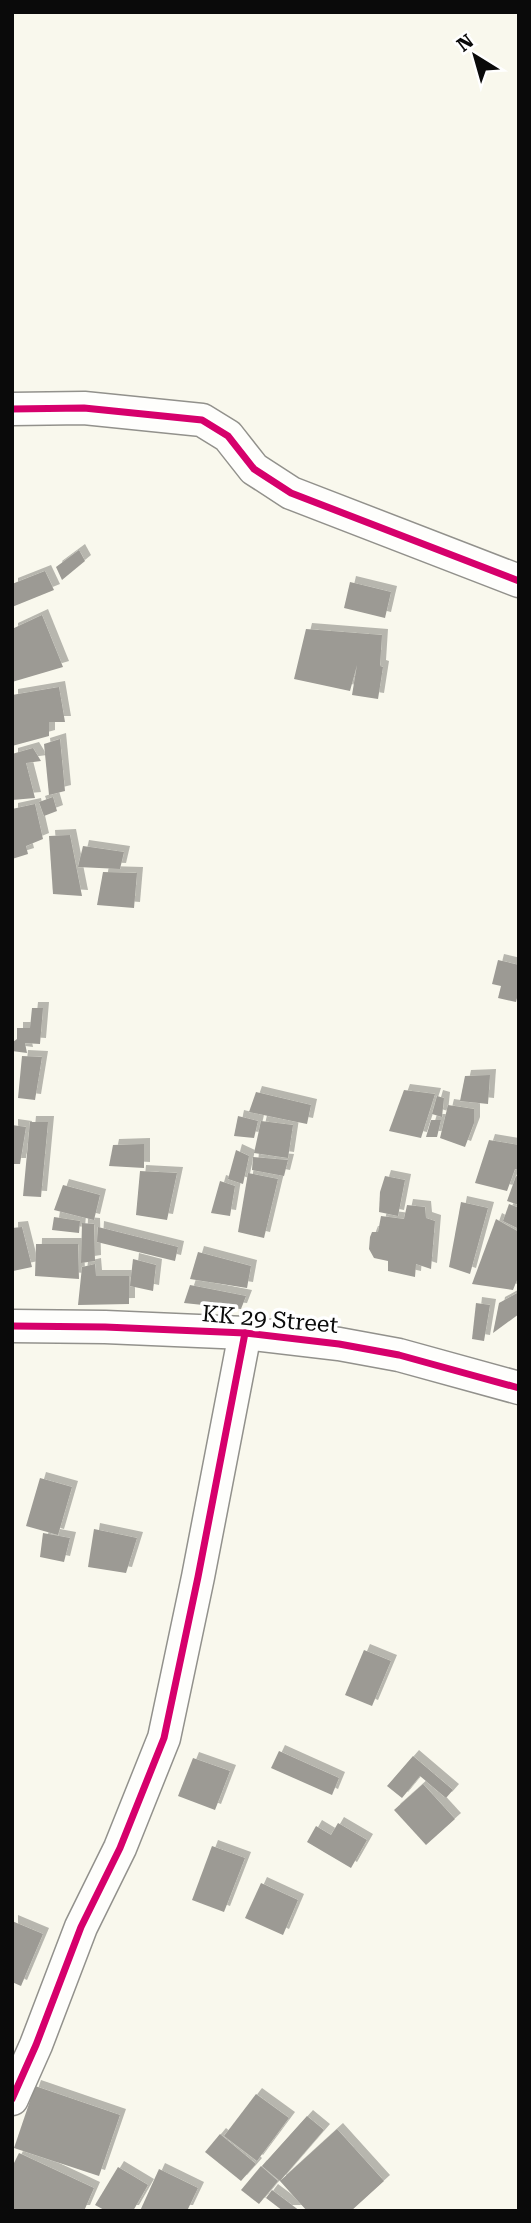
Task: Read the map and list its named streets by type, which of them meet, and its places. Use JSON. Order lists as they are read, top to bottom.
{
  "streets": {
    "street": ["KK 29 Street"]
  },
  "north": "top left"
}
